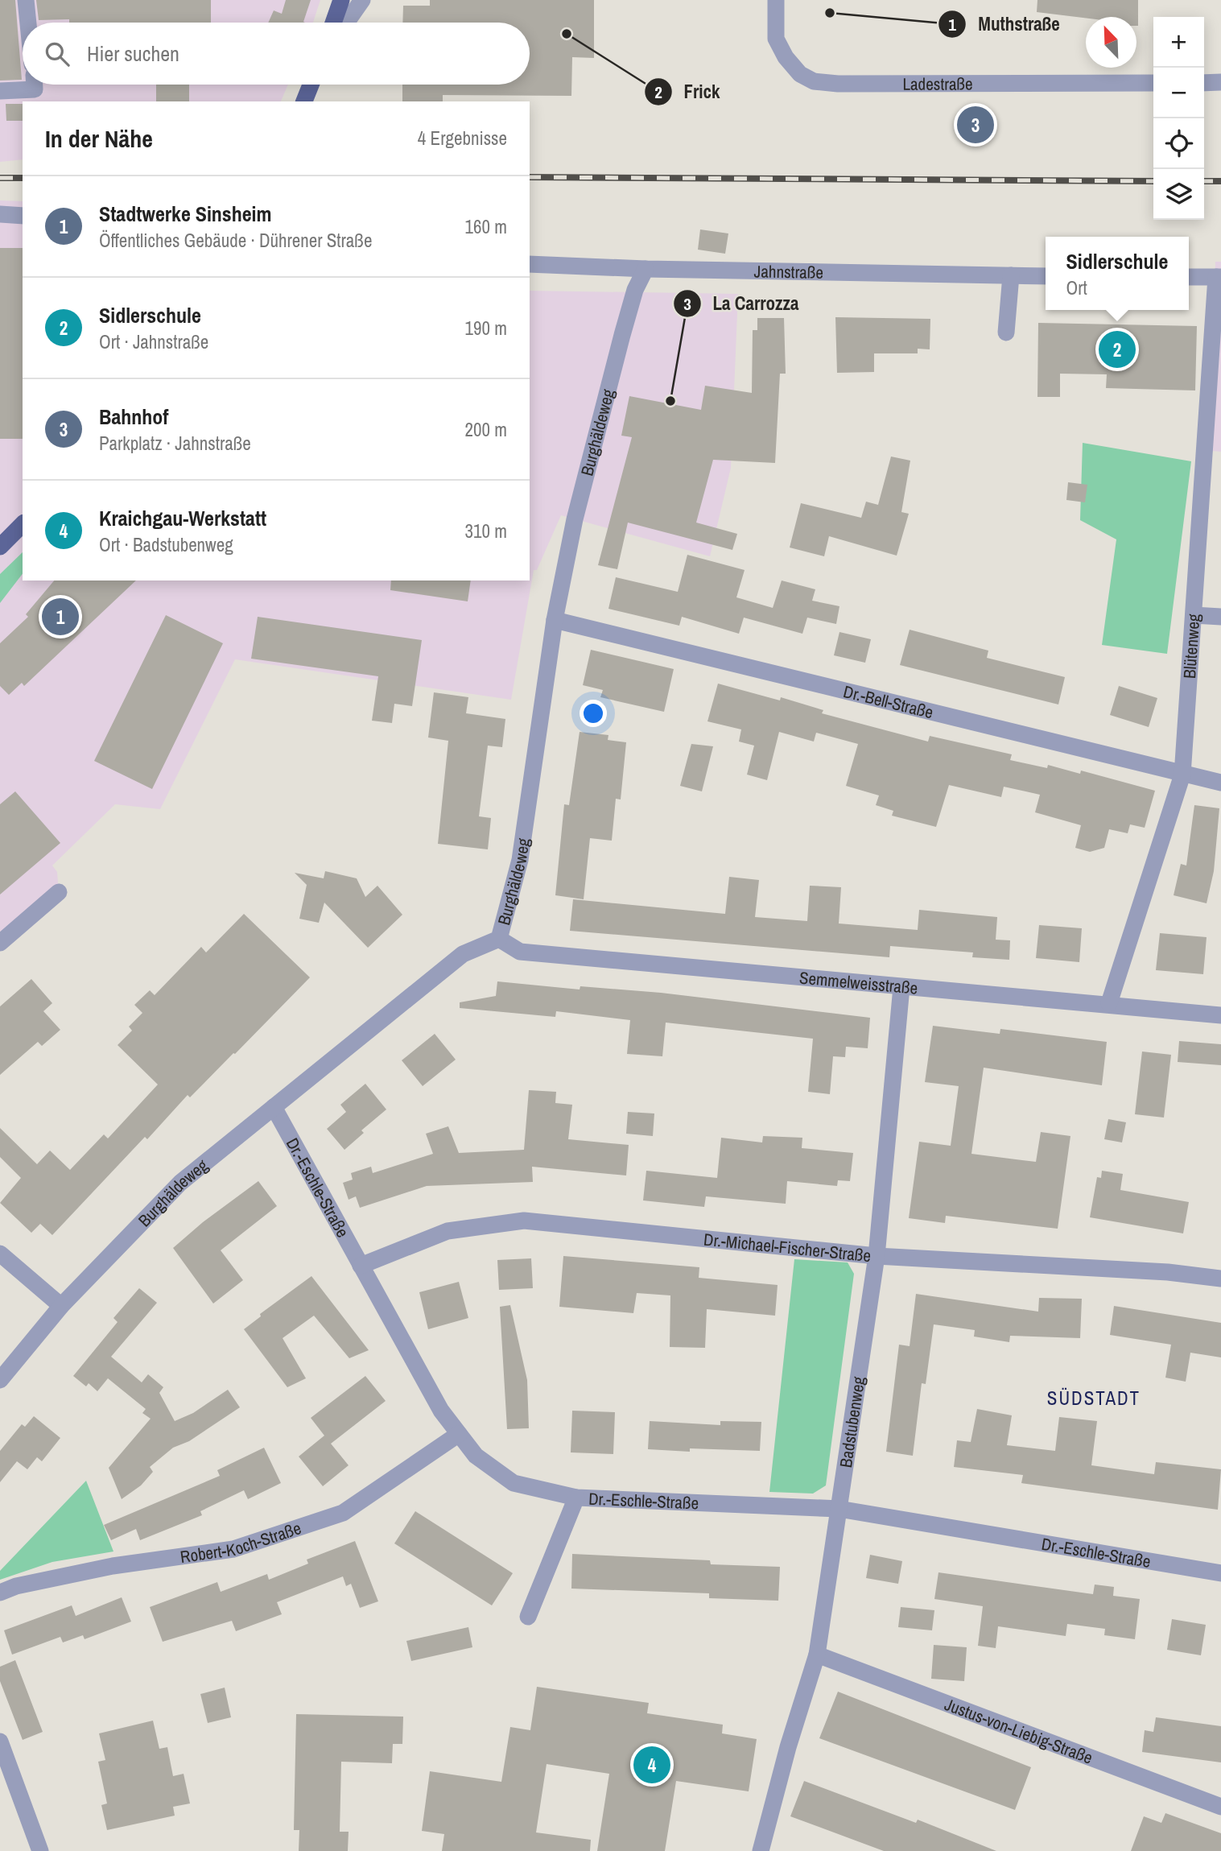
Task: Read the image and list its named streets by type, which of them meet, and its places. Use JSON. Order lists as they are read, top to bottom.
{
  "streets": {
    "street": [
      "Ladestraße",
      "Jahnstraße",
      "Burghäldeweg",
      "Blütenweg",
      "Dr.-Bell-Straße",
      "Semmelweisstraße",
      "Dr.-Eschle-Straße",
      "Dr.-Michael-Fischer-Straße",
      "Badstubenweg",
      "Robert-Koch-Straße",
      "Justus-von-Liebig-Straße"
    ]
  },
  "crossings": [
    ["Jahnstraße", "Burghäldeweg"],
    ["Burghäldeweg", "Dr.-Bell-Straße"],
    ["Burghäldeweg", "Semmelweisstraße"],
    ["Burghäldeweg", "Dr.-Eschle-Straße"],
    ["Blütenweg", "Dr.-Bell-Straße"],
    ["Blütenweg", "Semmelweisstraße"],
    ["Semmelweisstraße", "Badstubenweg"],
    ["Dr.-Eschle-Straße", "Dr.-Michael-Fischer-Straße"],
    ["Dr.-Eschle-Straße", "Badstubenweg"],
    ["Dr.-Eschle-Straße", "Robert-Koch-Straße"],
    ["Dr.-Michael-Fischer-Straße", "Badstubenweg"],
    ["Badstubenweg", "Justus-von-Liebig-Straße"]
  ],
  "districts": ["SÜDSTADT"],
  "places": ["Muthstraße", "Frick", "La Carrozza"],
  "north": "top left",
  "page": {
    "map_buttons": ["+", "−"],
    "search": "Hier suchen",
    "heading": ["In der Nähe", "4 Ergebnisse"],
    "pins": [
      "3",
      "2",
      "1",
      "4"
    ],
    "list": [
      {
        "mark": "1",
        "name": "Stadtwerke Sinsheim",
        "note": "Öffentliches Gebäude · Dührener Straße",
        "value": "160 m"
      },
      {
        "mark": "2",
        "name": "Sidlerschule",
        "note": "Ort · Jahnstraße",
        "value": "190 m"
      },
      {
        "mark": "3",
        "name": "Bahnhof",
        "note": "Parkplatz · Jahnstraße",
        "value": "200 m"
      },
      {
        "mark": "4",
        "name": "Kraichgau-Werkstatt",
        "note": "Ort · Badstubenweg",
        "value": "310 m"
      }
    ],
    "popup": ["Sidlerschule", "Ort"]
  }
}
